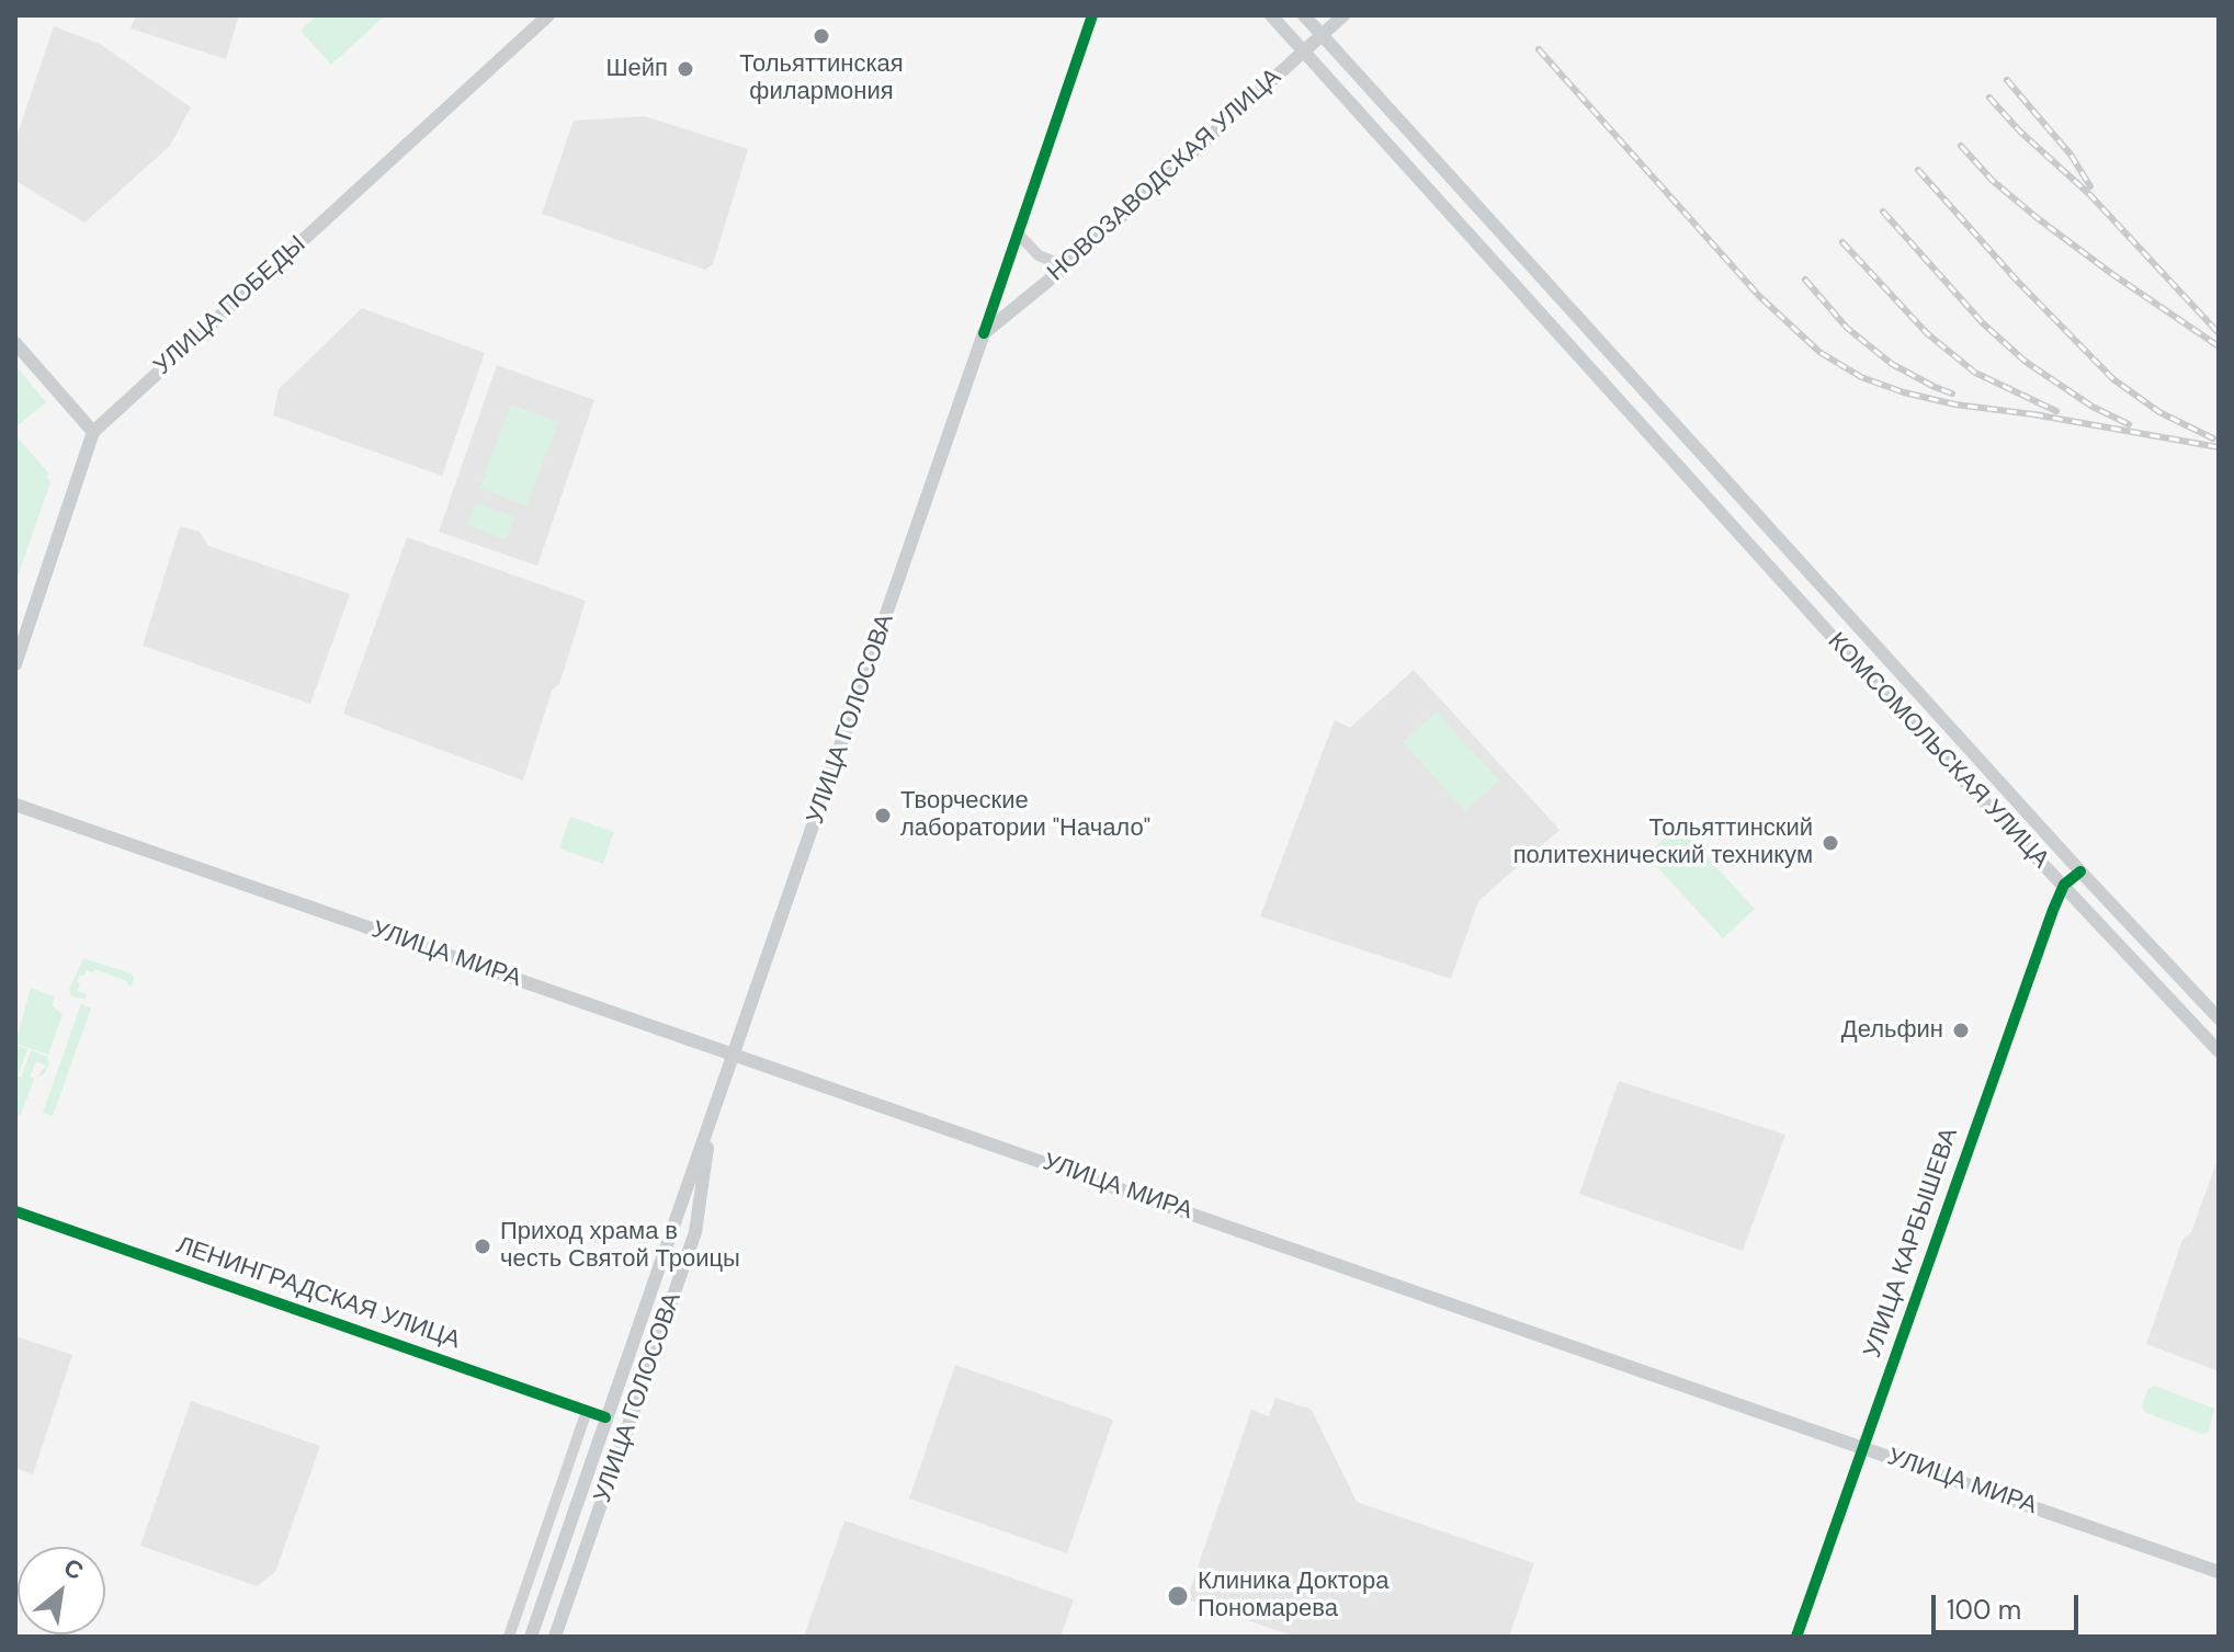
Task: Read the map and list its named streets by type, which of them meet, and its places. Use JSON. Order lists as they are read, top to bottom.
{
  "streets": {
    "main road": [
      "НОВОЗАВОДСКАЯ УЛИЦА",
      "УЛИЦА ПОБЕДЫ",
      "УЛИЦА ГОЛОСОВА",
      "КОМСОМОЛЬСКАЯ УЛИЦА",
      "УЛИЦА МИРА"
    ],
    "street": ["УЛИЦА КАРБЫШЕВА", "ЛЕНИНГРАДСКАЯ УЛИЦА"]
  },
  "crossings": [
    ["НОВОЗАВОДСКАЯ УЛИЦА", "УЛИЦА ГОЛОСОВА"],
    ["НОВОЗАВОДСКАЯ УЛИЦА", "КОМСОМОЛЬСКАЯ УЛИЦА"],
    ["УЛИЦА ГОЛОСОВА", "УЛИЦА МИРА"],
    ["УЛИЦА ГОЛОСОВА", "ЛЕНИНГРАДСКАЯ УЛИЦА"],
    ["КОМСОМОЛЬСКАЯ УЛИЦА", "УЛИЦА КАРБЫШЕВА"],
    ["УЛИЦА МИРА", "УЛИЦА КАРБЫШЕВА"]
  ],
  "places": [
    "Тольяттинская филармония",
    "Шейп",
    "Творческие лаборатории \"Начало\"",
    "Тольяттинский политехнический техникум",
    "Дельфин",
    "Приход храма в честь Святой Троицы",
    "Клиника Доктора Пономарева"
  ],
  "scale_bar": "100 m",
  "north": "top right"
}
